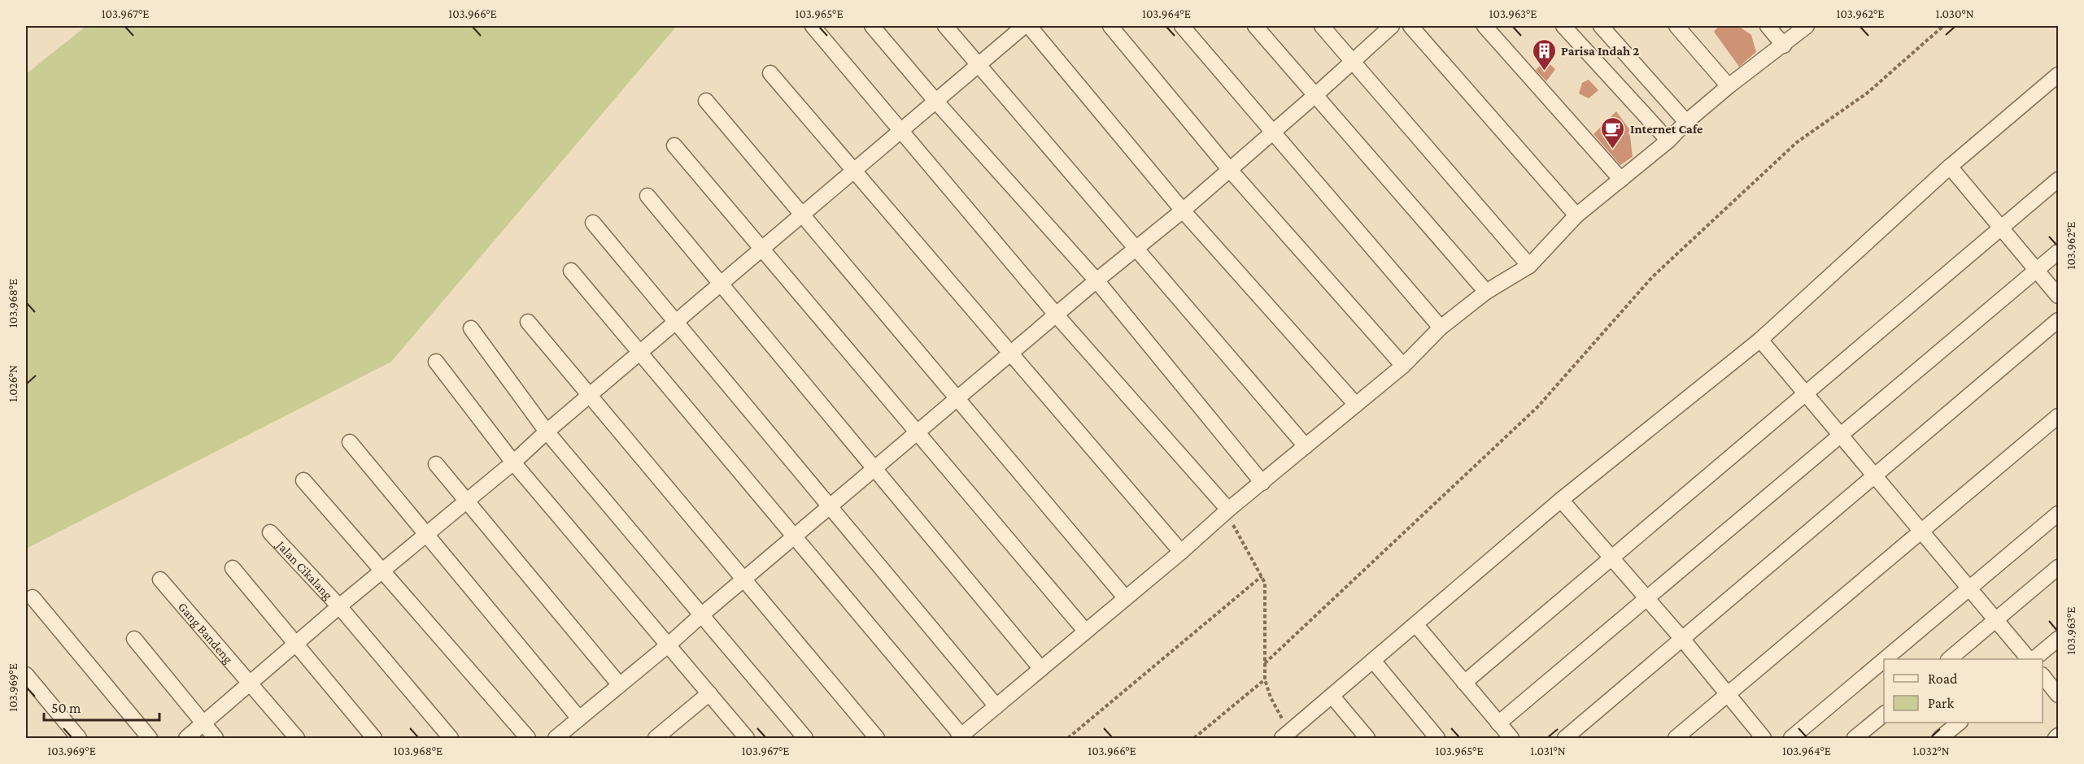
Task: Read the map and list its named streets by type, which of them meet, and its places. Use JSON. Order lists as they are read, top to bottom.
{
  "streets": {
    "street": ["Jalan Cikalang", "Gang Bandeng"]
  },
  "places": {
    "building": ["Parisa Indah 2"],
    "cafe": ["Internet Cafe"]
  },
  "legend": ["Road", "Park"],
  "scale_bar": "50 m",
  "coordinates": [
    "103.967°E",
    "103.966°E",
    "103.965°E",
    "103.964°E",
    "103.963°E",
    "103.962°E",
    "1.030°N",
    "103.968°E",
    "1.026°N",
    "103.969°E",
    "1.031°N",
    "1.032°N"
  ]
}
